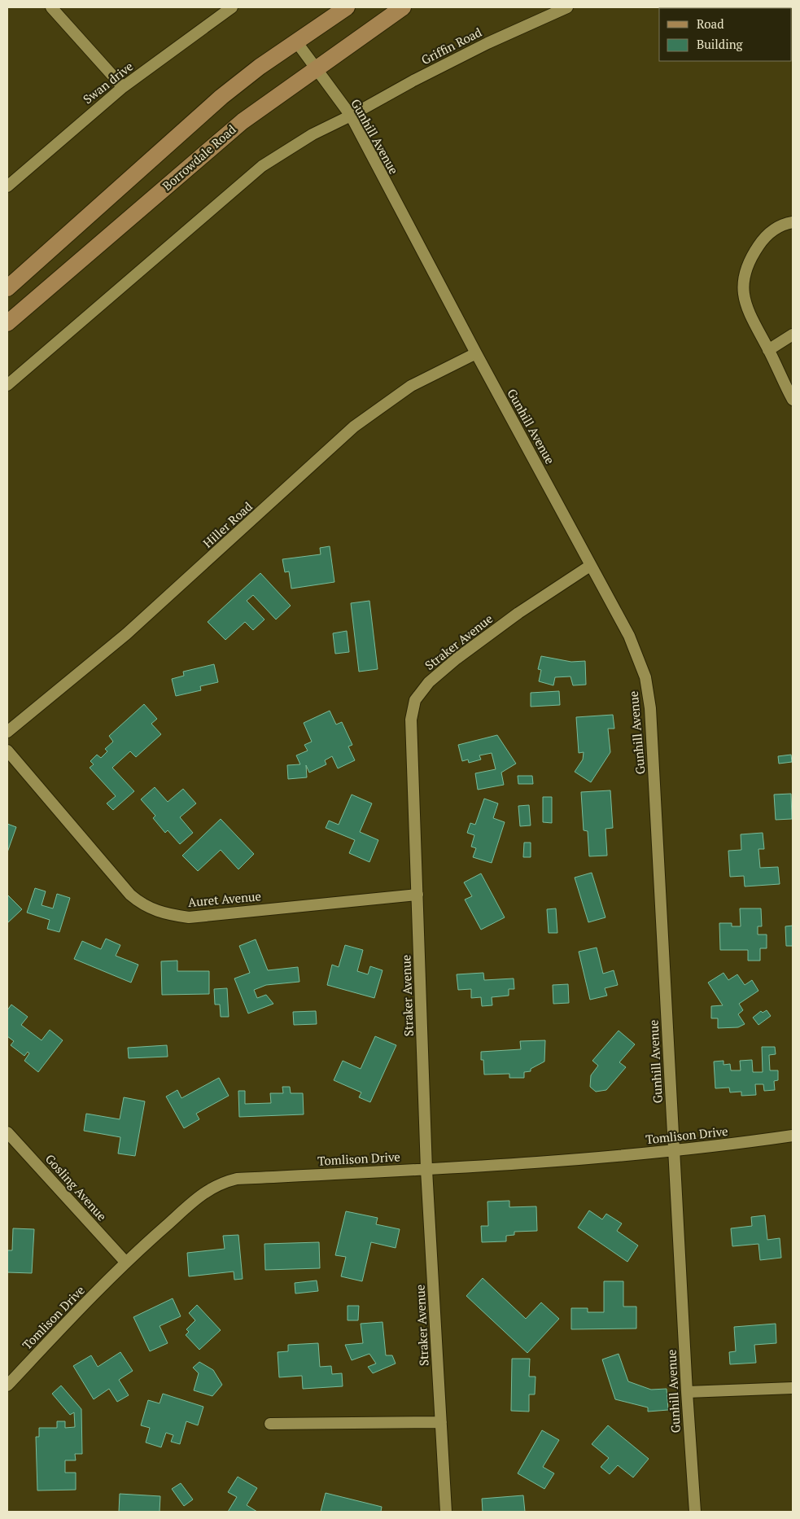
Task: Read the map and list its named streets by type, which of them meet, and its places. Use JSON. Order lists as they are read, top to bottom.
{
  "streets": {
    "main road": ["Borrowdale Road"],
    "street": [
      "Griffin Road",
      "Swan drive",
      "Gunhill Avenue",
      "Hiller Road",
      "Straker Avenue",
      "Auret Avenue",
      "Tomlison Drive",
      "Gosling Avenue"
    ]
  },
  "crossings": [
    ["Griffin Road", "Gunhill Avenue"],
    ["Gunhill Avenue", "Borrowdale Road"],
    ["Gunhill Avenue", "Hiller Road"],
    ["Gunhill Avenue", "Straker Avenue"],
    ["Gunhill Avenue", "Tomlison Drive"],
    ["Straker Avenue", "Auret Avenue"],
    ["Straker Avenue", "Tomlison Drive"],
    ["Tomlison Drive", "Gosling Avenue"]
  ],
  "legend": ["Road", "Building"]
}
